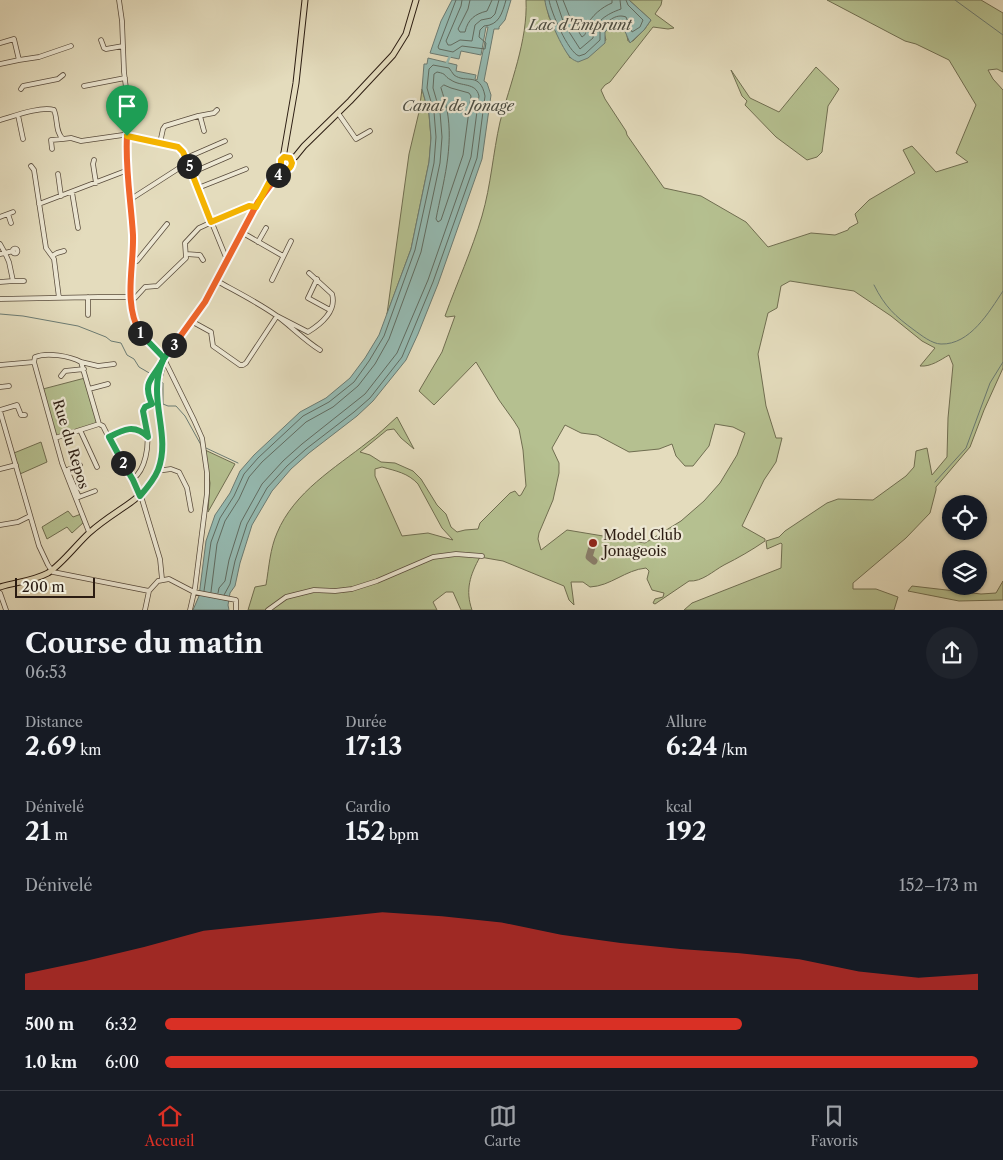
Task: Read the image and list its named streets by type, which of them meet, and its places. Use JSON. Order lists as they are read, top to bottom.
{
  "streets": {
    "street": ["Rue du Repos"]
  },
  "water": ["Lac d'Emprunt", "Canal de Jonage"],
  "places": ["Model Club Jonageois"],
  "scale_bar": "200 m",
  "page": {
    "pins": [
      "5",
      "4",
      "1",
      "3",
      "2"
    ],
    "scale": "200 m",
    "heading": ["Course du matin", "06:53"],
    "stats": [
      ["Distance", "2.69 km"],
      ["Durée", "17:13"],
      ["Allure", "6:24 /km"],
      ["Dénivelé", "21 m"],
      ["Cardio", "152 bpm"],
      ["kcal", "192"]
    ],
    "chart": ["Dénivelé", "152–173 m"],
    "list": [
      {
        "name": "500 m",
        "note": "6:32"
      },
      {
        "name": "1.0 km",
        "note": "6:00"
      }
    ],
    "tabs": ["Accueil", "Carte", "Favoris"]
  }
}
